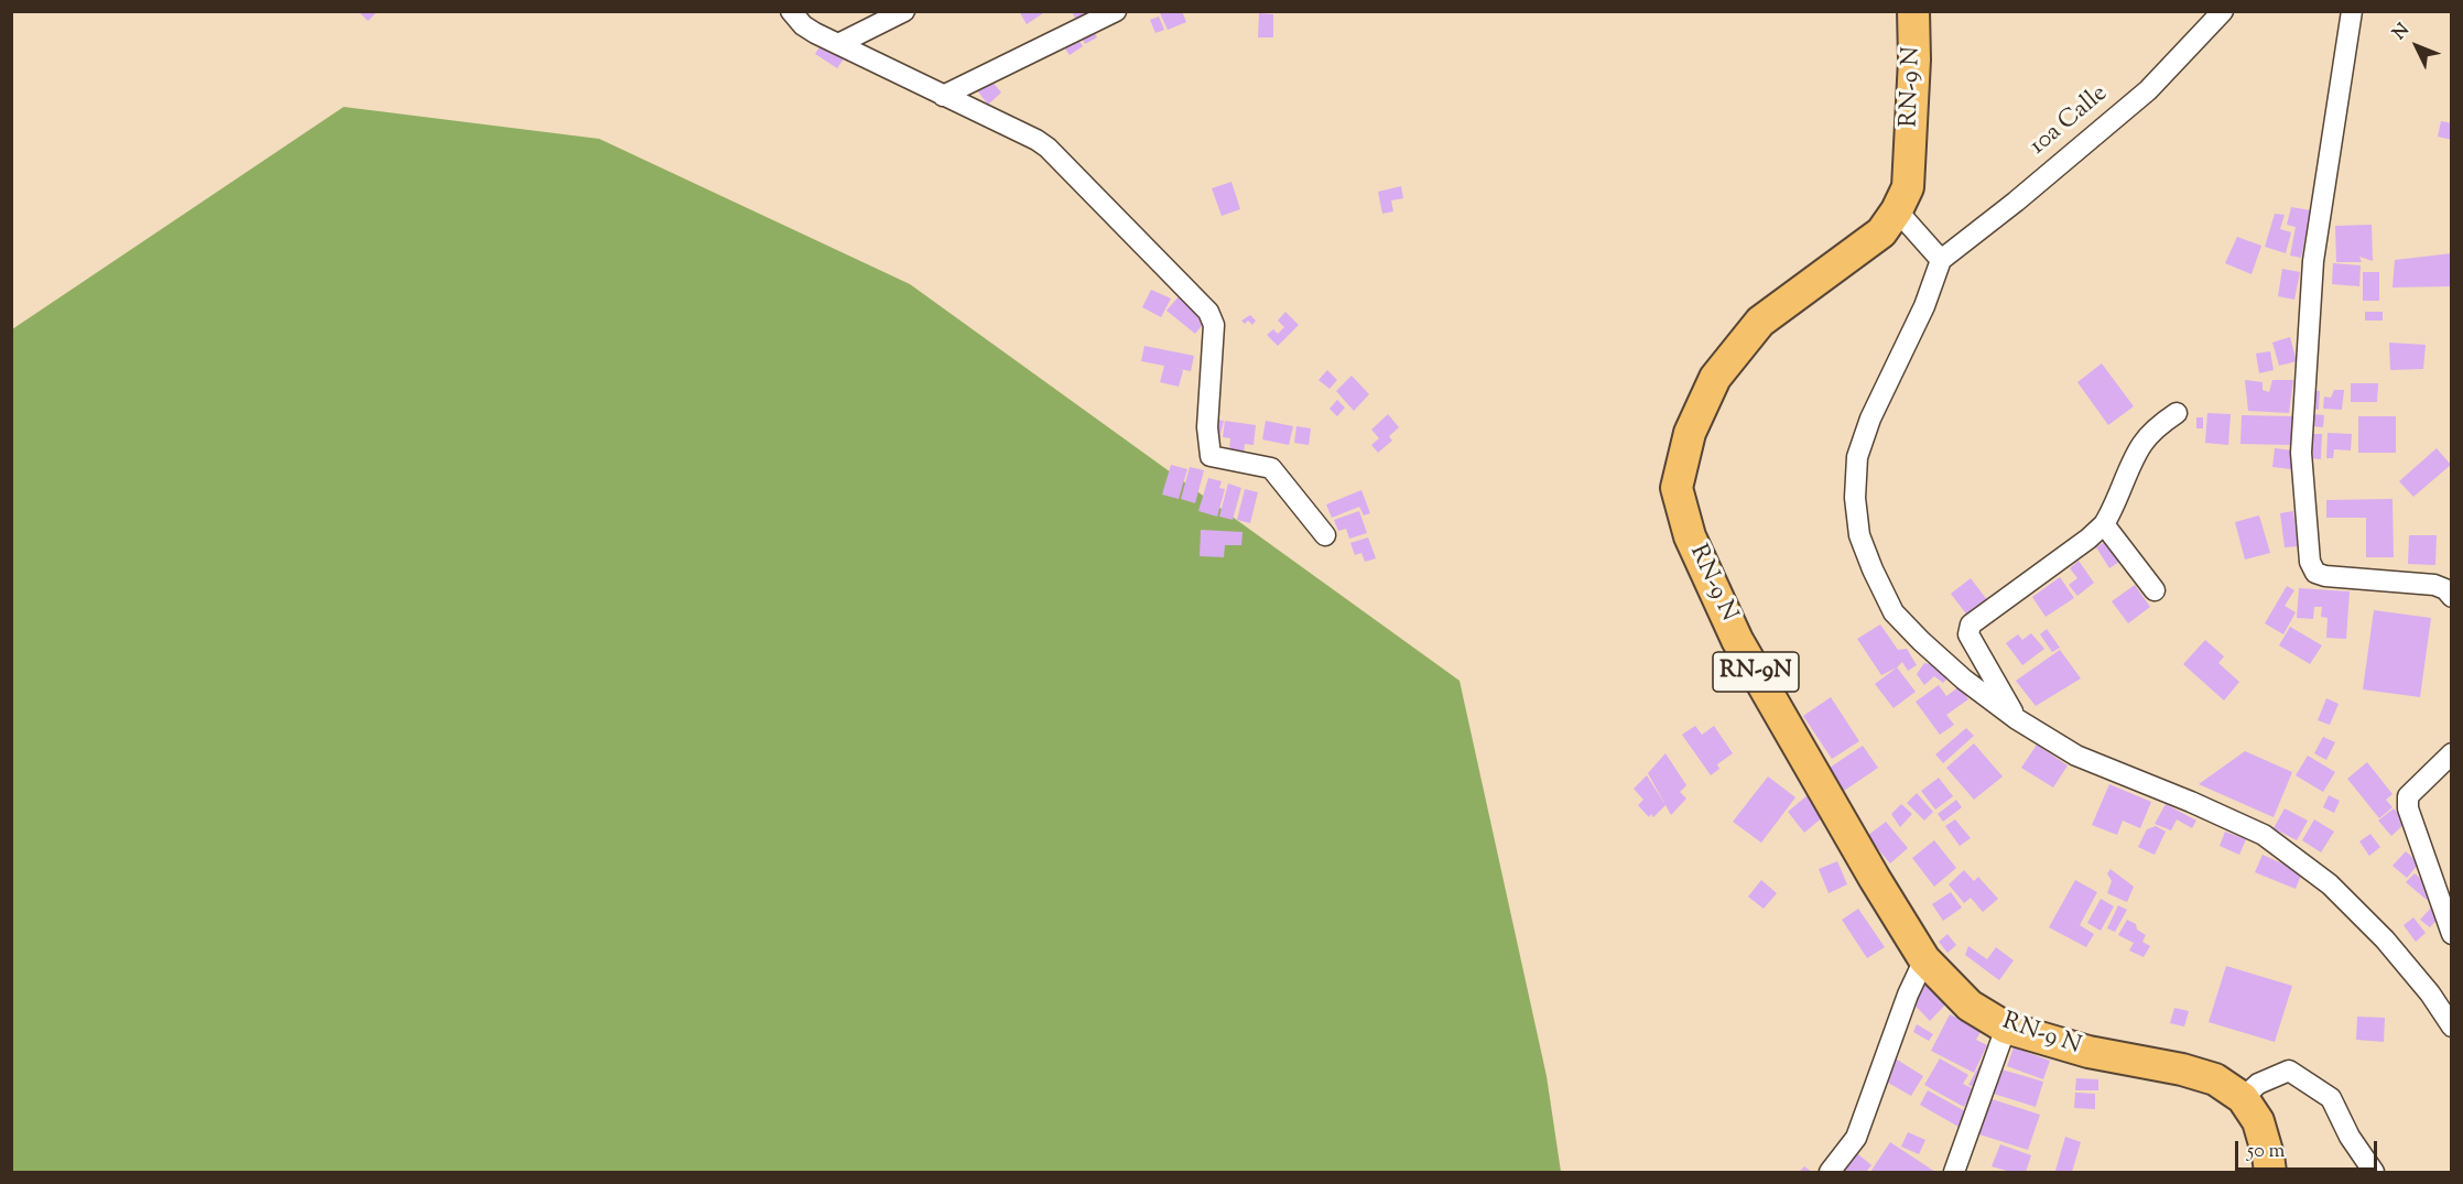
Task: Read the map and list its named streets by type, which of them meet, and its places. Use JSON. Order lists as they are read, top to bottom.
{
  "streets": {
    "main road": ["RN-9 N", "RN-9N"],
    "street": ["10a Calle"]
  },
  "scale_bar": "50 m",
  "north": "top left"
}
